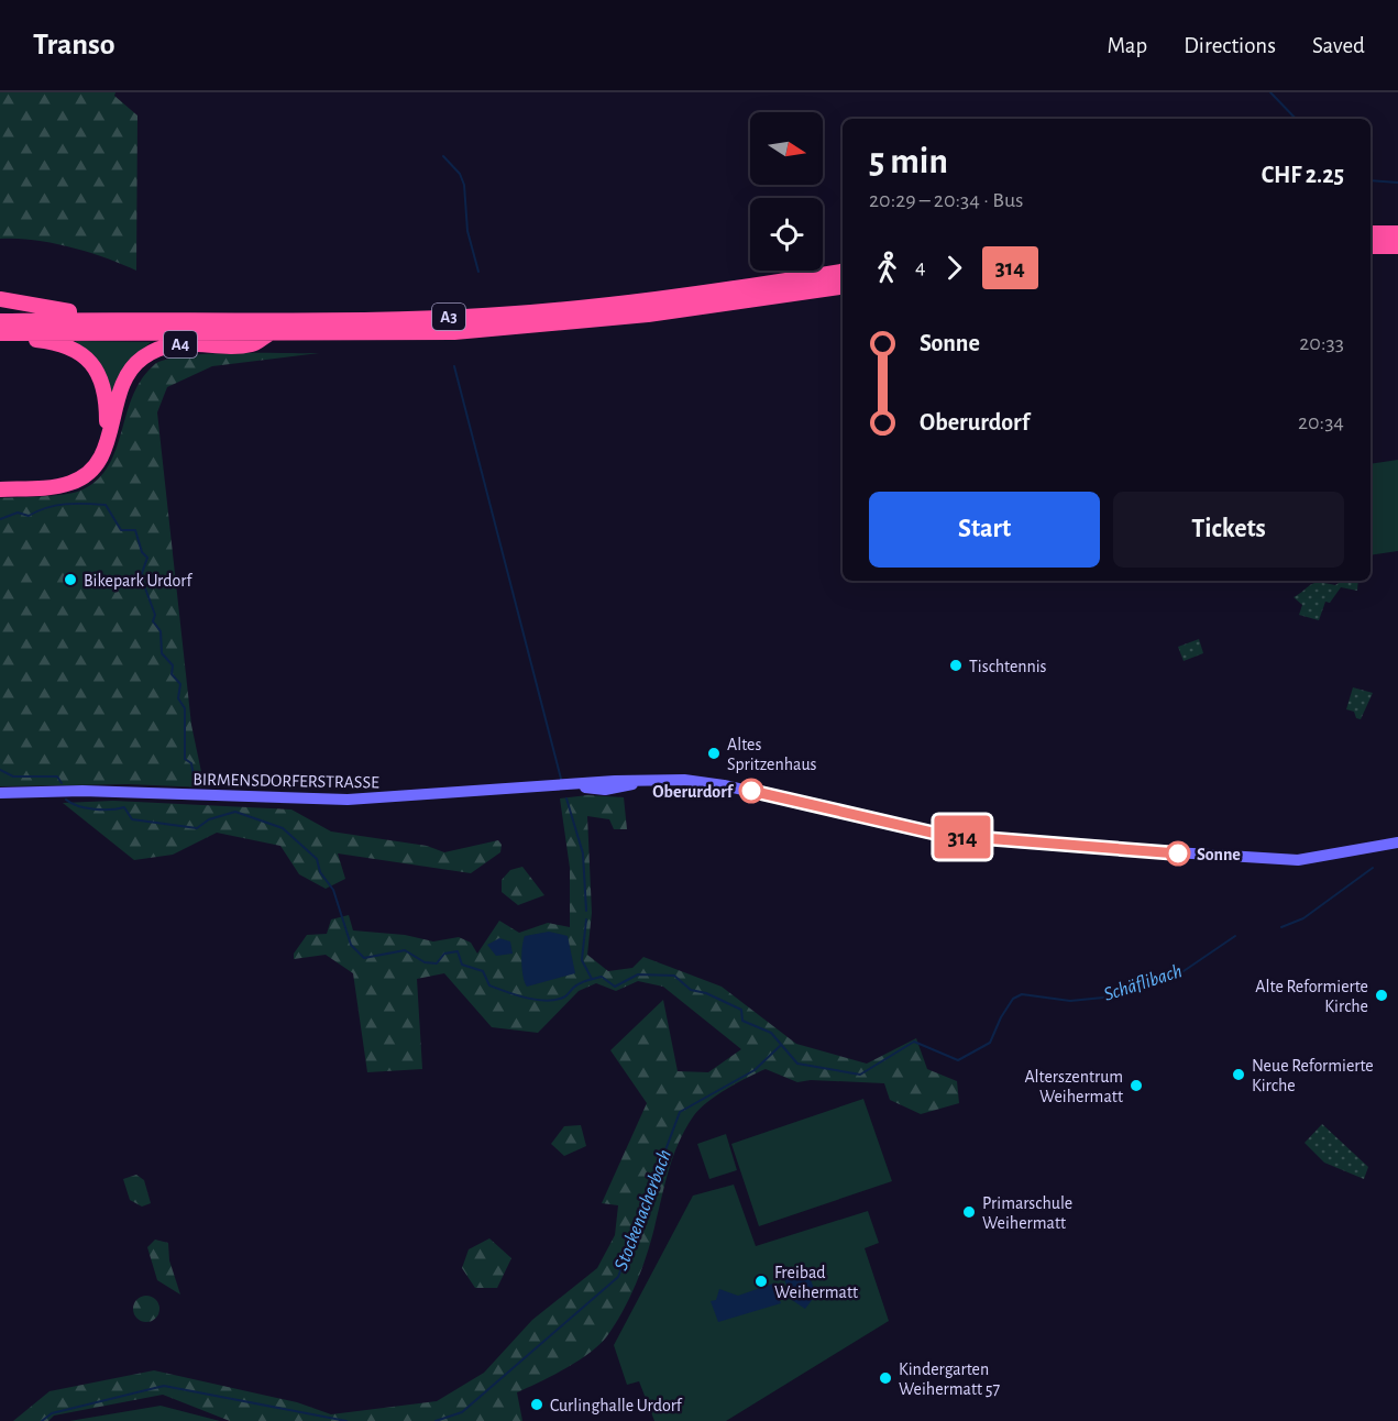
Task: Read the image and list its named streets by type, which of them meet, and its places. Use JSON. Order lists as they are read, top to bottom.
{
  "streets": {
    "highway": ["A3", "A4"],
    "main road": ["BIRMENSDORFERSTRASSE"]
  },
  "crossings": [
    ["A3", "A4"]
  ],
  "water": ["Schäflibach", "Stockenacherbach"],
  "places": [
    "Bikepark Urdorf",
    "Tischtennis",
    "Altes Spritzenhaus",
    "Oberurdorf",
    "Sonne",
    "Alte Reformierte Kirche",
    "Neue Reformierte Kirche",
    "Alterszentrum Weihermatt",
    "Primarschule Weihermatt",
    "Freibad Weihermatt",
    "Kindergarten Weihermatt 57",
    "Curlinghalle Urdorf"
  ],
  "lines": ["bus line 314"],
  "north": "right",
  "page": {
    "header": "Transo",
    "nav": ["Map", "Directions", "Saved"],
    "on_map": "314",
    "heading": ["5 min", "20:29 – 20:34 · Bus", "CHF 2.25"],
    "legs": ["4", "314"],
    "list": [
      {
        "name": "Sonne",
        "value": "20:33"
      },
      {
        "name": "Oberurdorf",
        "value": "20:34"
      }
    ],
    "buttons": ["Start", "Tickets"]
  }
}
